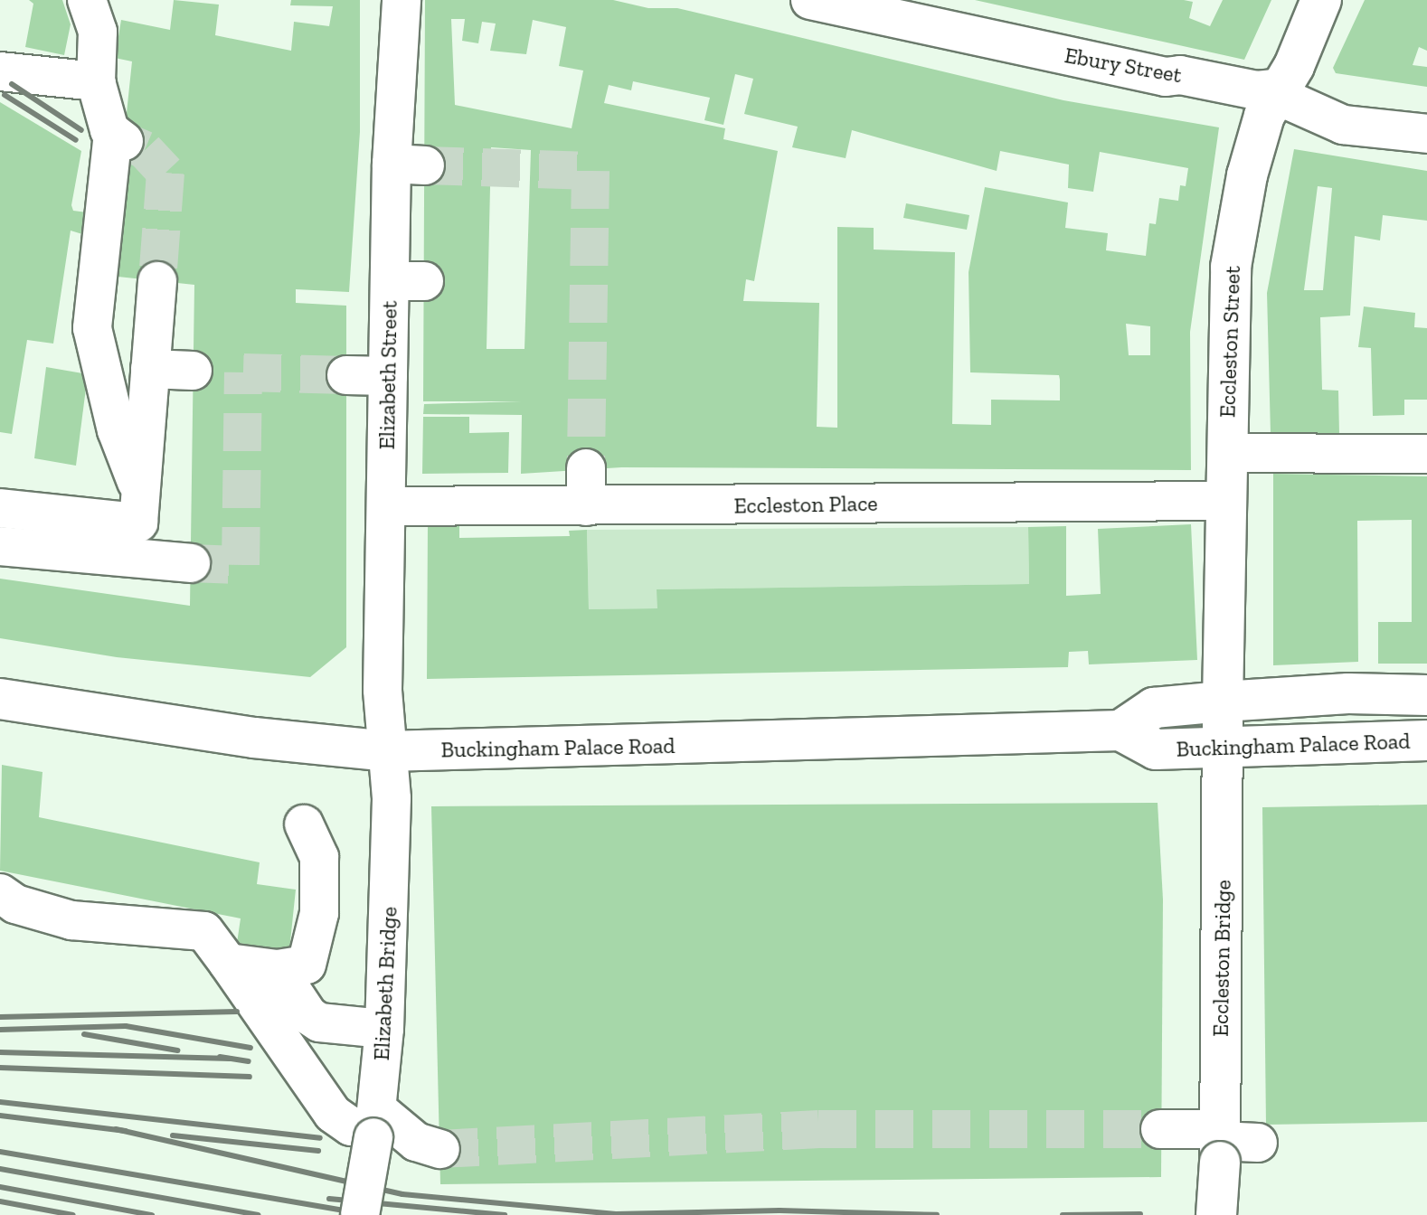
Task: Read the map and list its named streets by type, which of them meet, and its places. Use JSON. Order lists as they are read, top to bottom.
{
  "streets": {
    "main road": ["Eccleston Street", "Buckingham Palace Road", "Eccleston Bridge"],
    "street": [
      "Ebury Street",
      "Elizabeth Street",
      "Eccleston Place",
      "Elizabeth Bridge"
    ]
  },
  "crossings": [
    ["Ebury Street", "Eccleston Street"],
    ["Eccleston Street", "Eccleston Place"],
    ["Eccleston Street", "Buckingham Palace Road"],
    ["Eccleston Street", "Eccleston Bridge"],
    ["Elizabeth Street", "Eccleston Place"],
    ["Elizabeth Street", "Buckingham Palace Road"],
    ["Elizabeth Street", "Elizabeth Bridge"],
    ["Buckingham Palace Road", "Eccleston Bridge"],
    ["Buckingham Palace Road", "Elizabeth Bridge"]
  ]
}
